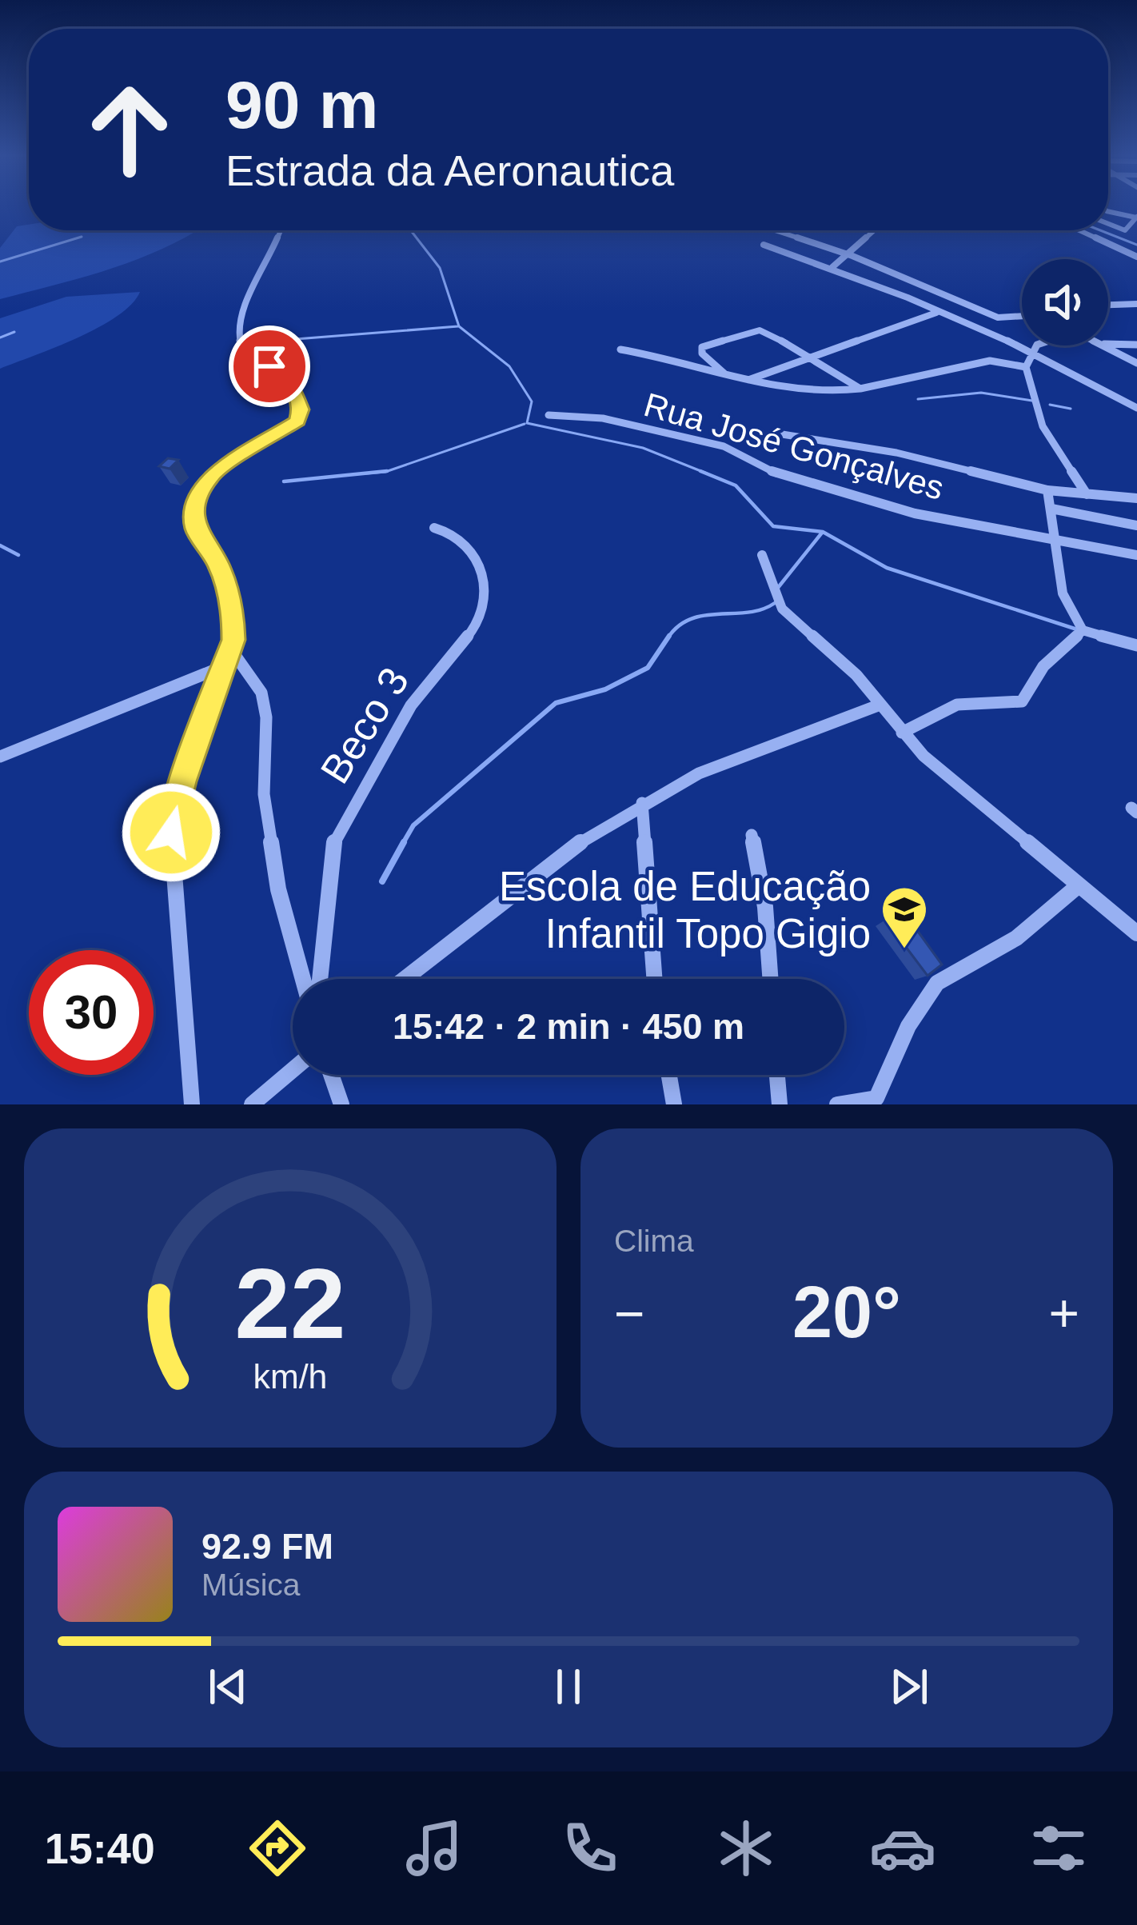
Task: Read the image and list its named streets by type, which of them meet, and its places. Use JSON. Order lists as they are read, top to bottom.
{
  "streets": {
    "street": ["Rua José Gonçalves", "Beco 3"]
  },
  "places": {
    "school or university": ["Escola de Educação Infantil Topo Gigio"]
  },
  "page": {
    "turn": ["90 m", "Estrada da Aeronautica"],
    "limit": "30",
    "trip": "15:42 · 2 min · 450 m",
    "tile": "Clima",
    "heat": ["−", "20°", "+"],
    "song": ["92.9 FM", "Música"],
    "tabs": "15:40",
    "gauge": ["22", "km/h"]
  }
}
